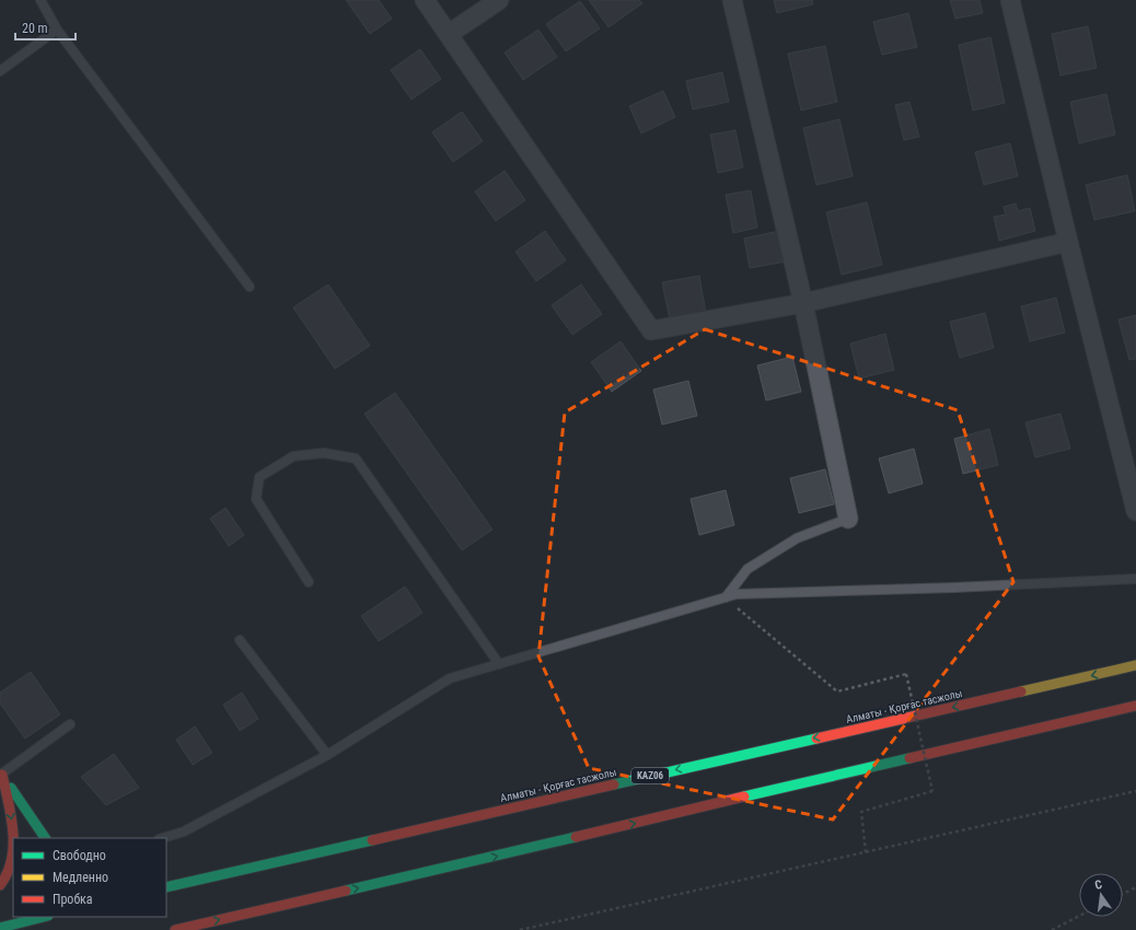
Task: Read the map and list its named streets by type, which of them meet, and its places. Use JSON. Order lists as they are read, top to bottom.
{
  "streets": {
    "highway": ["Алматы - Қорғас тасжолы", "KAZ06"]
  },
  "legend": ["Свободно", "Медленно", "Пробка"],
  "scale_bar": "20 m",
  "north": "top"
}
